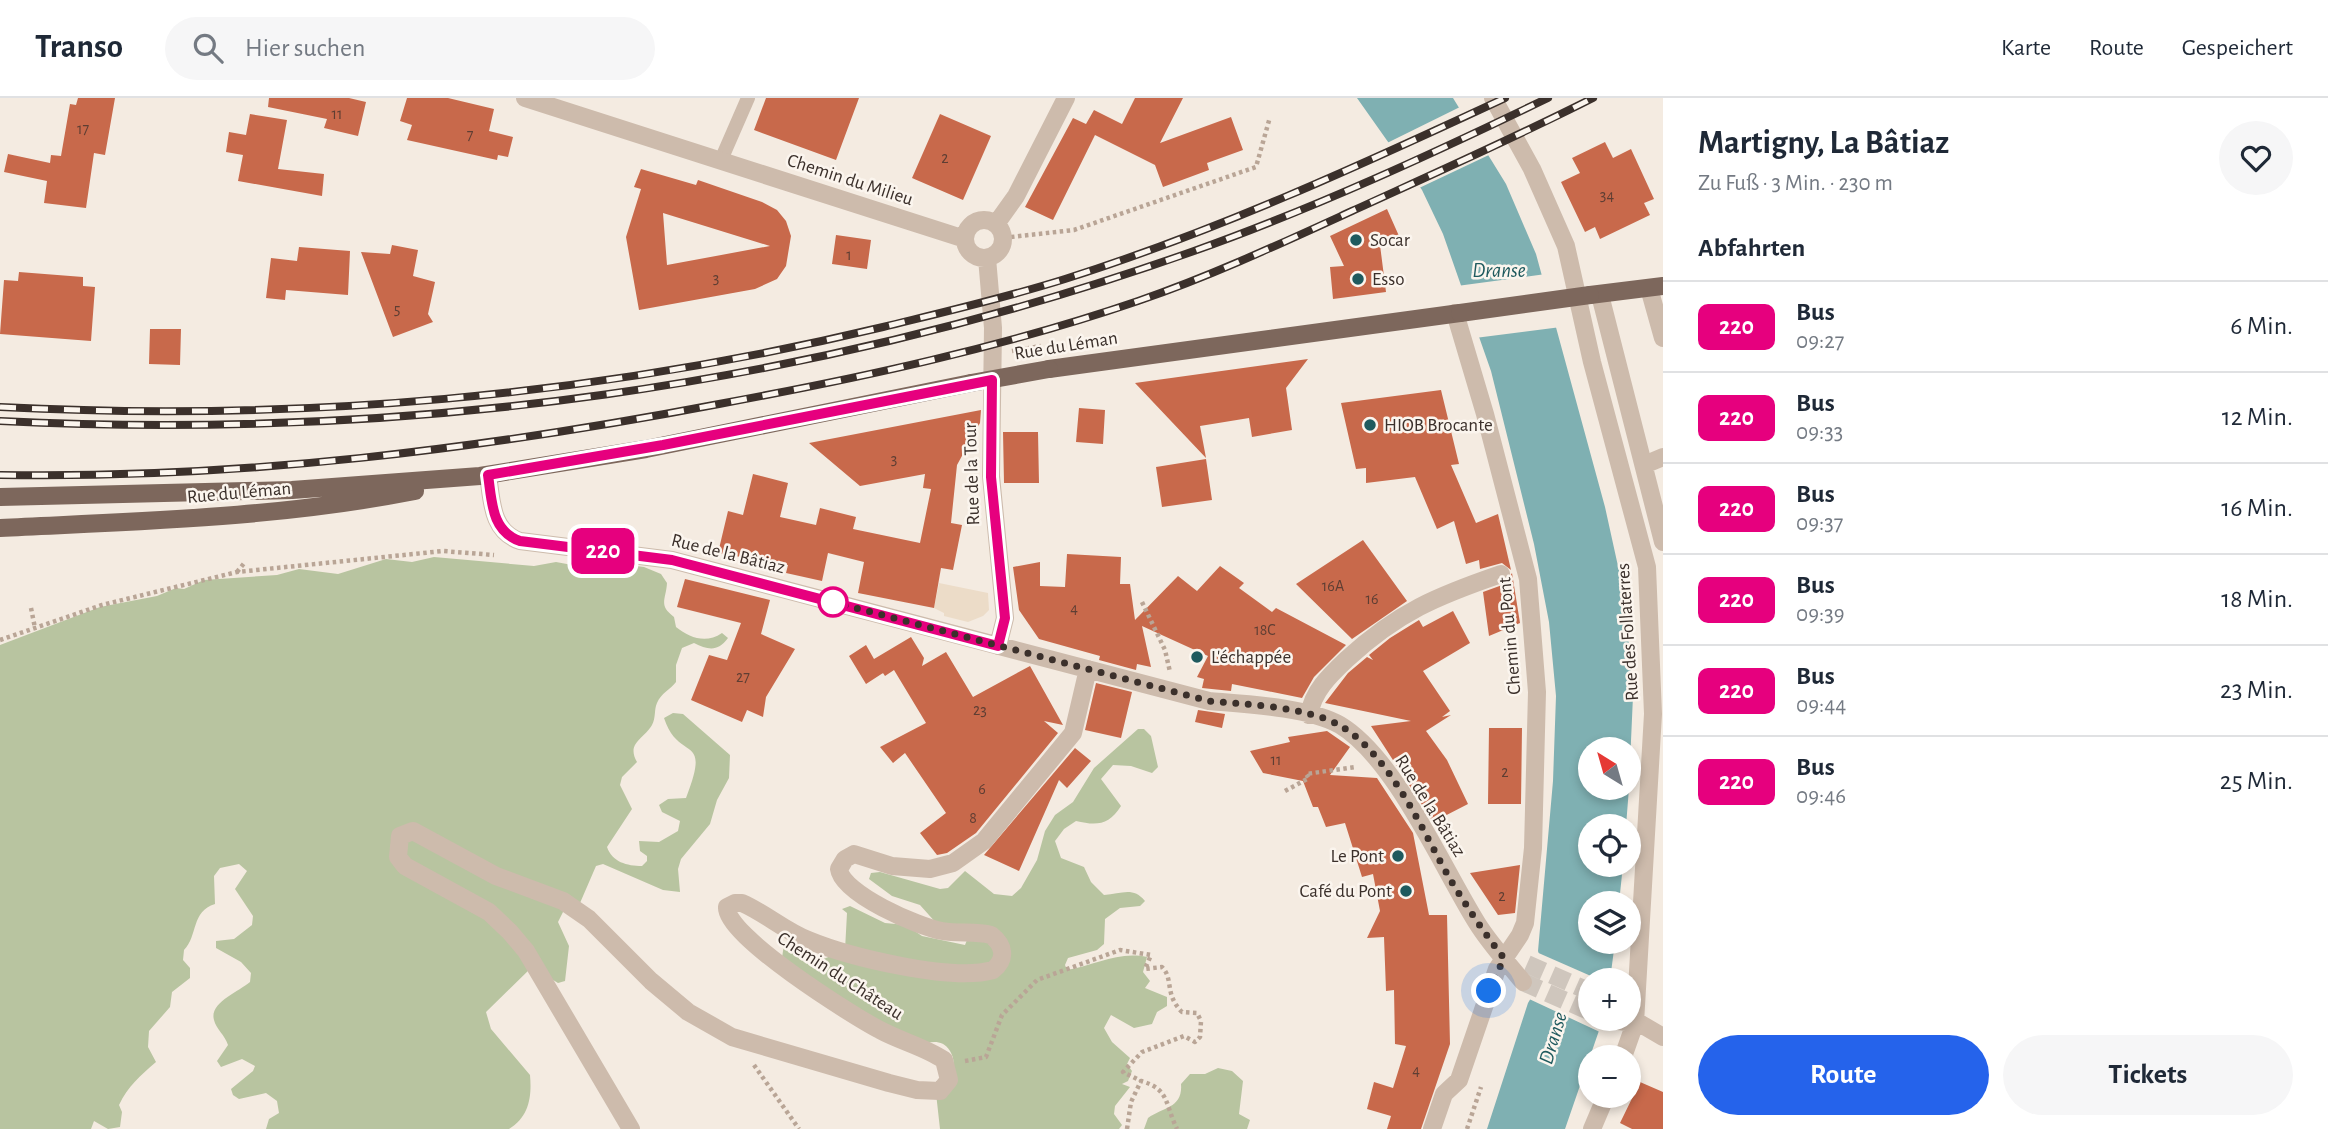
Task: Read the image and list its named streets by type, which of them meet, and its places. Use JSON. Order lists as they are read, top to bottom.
{
  "streets": {
    "main road": ["Rue du Léman"],
    "street": [
      "Chemin du Milieu",
      "Rue de la Tour",
      "Rue de la Bâtiaz",
      "Rue des Follaterres",
      "Chemin du Pont",
      "Chemin du Château"
    ]
  },
  "crossings": [
    ["Chemin du Milieu", "Rue de la Tour"],
    ["Rue du Léman", "Rue de la Bâtiaz"],
    ["Rue du Léman", "Chemin du Pont"],
    ["Rue de la Tour", "Rue de la Bâtiaz"],
    ["Rue de la Bâtiaz", "Chemin du Pont"],
    ["Rue de la Bâtiaz", "Chemin du Château"]
  ],
  "water": ["Dranse"],
  "places": [
    "Socar",
    "Esso",
    "HIOB Brocante",
    "L'échappée",
    "Le Pont",
    "Café du Pont"
  ],
  "lines": ["bus line 220"],
  "house_numbers": [
    "11",
    "17",
    "7",
    "2",
    "34",
    "1",
    "3",
    "5",
    "3",
    "16A",
    "16",
    "4",
    "18C",
    "27",
    "23",
    "11",
    "2",
    "6",
    "8",
    "2",
    "4"
  ],
  "north": "top left",
  "page": {
    "header": "Transo",
    "search": "Hier suchen",
    "nav": ["Karte", "Route", "Gespeichert"],
    "on_map": "220",
    "heading": [
      ["Martigny, La Bâtiaz", "Zu Fuß · 3 Min. · 230 m"],
      "Abfahrten"
    ],
    "list": [
      {
        "mark": "220",
        "name": "Bus",
        "note": "09:27",
        "value": "6 Min."
      },
      {
        "mark": "220",
        "name": "Bus",
        "note": "09:33",
        "value": "12 Min."
      },
      {
        "mark": "220",
        "name": "Bus",
        "note": "09:37",
        "value": "16 Min."
      },
      {
        "mark": "220",
        "name": "Bus",
        "note": "09:39",
        "value": "18 Min."
      },
      {
        "mark": "220",
        "name": "Bus",
        "note": "09:44",
        "value": "23 Min."
      },
      {
        "mark": "220",
        "name": "Bus",
        "note": "09:46",
        "value": "25 Min."
      }
    ],
    "map_buttons": ["+", "−"],
    "buttons": ["Route", "Tickets"]
  }
}
